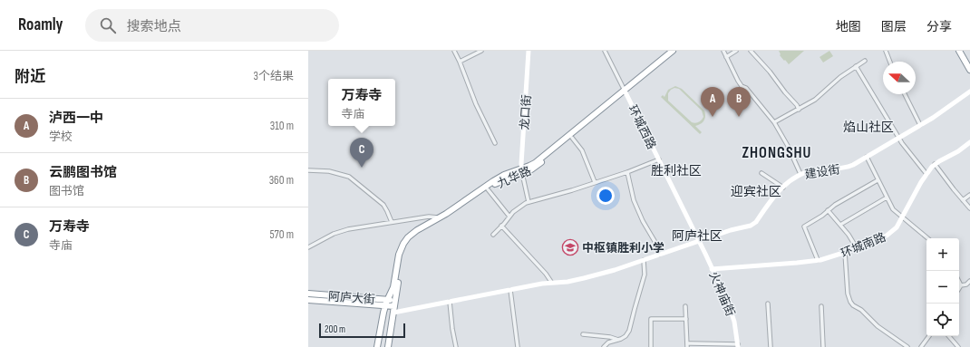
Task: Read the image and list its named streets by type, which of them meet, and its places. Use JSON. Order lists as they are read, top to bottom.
{
  "streets": {
    "highway": ["九华路", "阿庐大街"],
    "street": [
      "龙口街",
      "环城西路",
      "建设街",
      "环城南路",
      "火神庙街"
    ]
  },
  "crossings": [
    ["龙口街", "九华路"],
    ["环城西路", "建设街"],
    ["环城西路", "九华路"],
    ["环城西路", "火神庙街"],
    ["建设街", "九华路"],
    ["建设街", "火神庙街"],
    ["九华路", "阿庐大街"],
    ["环城南路", "火神庙街"]
  ],
  "districts": [
    "焰山社区",
    "ZHONGSHU",
    "胜利社区",
    "迎宾社区",
    "阿庐社区"
  ],
  "places": {
    "school or university": ["中枢镇胜利小学"]
  },
  "scale_bar": "200 m",
  "north": "left",
  "page": {
    "header": "Roamly",
    "search": "搜索地点",
    "nav": ["地图", "图层", "分享"],
    "heading": ["附近", "3个结果"],
    "popup": ["万寿寺", "寺庙"],
    "pins": ["A", "B", "C"],
    "list": [
      {
        "mark": "A",
        "name": "泸西一中",
        "note": "学校",
        "value": "310 m"
      },
      {
        "mark": "B",
        "name": "云鹏图书馆",
        "note": "图书馆",
        "value": "360 m"
      },
      {
        "mark": "C",
        "name": "万寿寺",
        "note": "寺庙",
        "value": "570 m"
      }
    ],
    "map_buttons": ["+", "−"],
    "scale": "200 m"
  }
}
